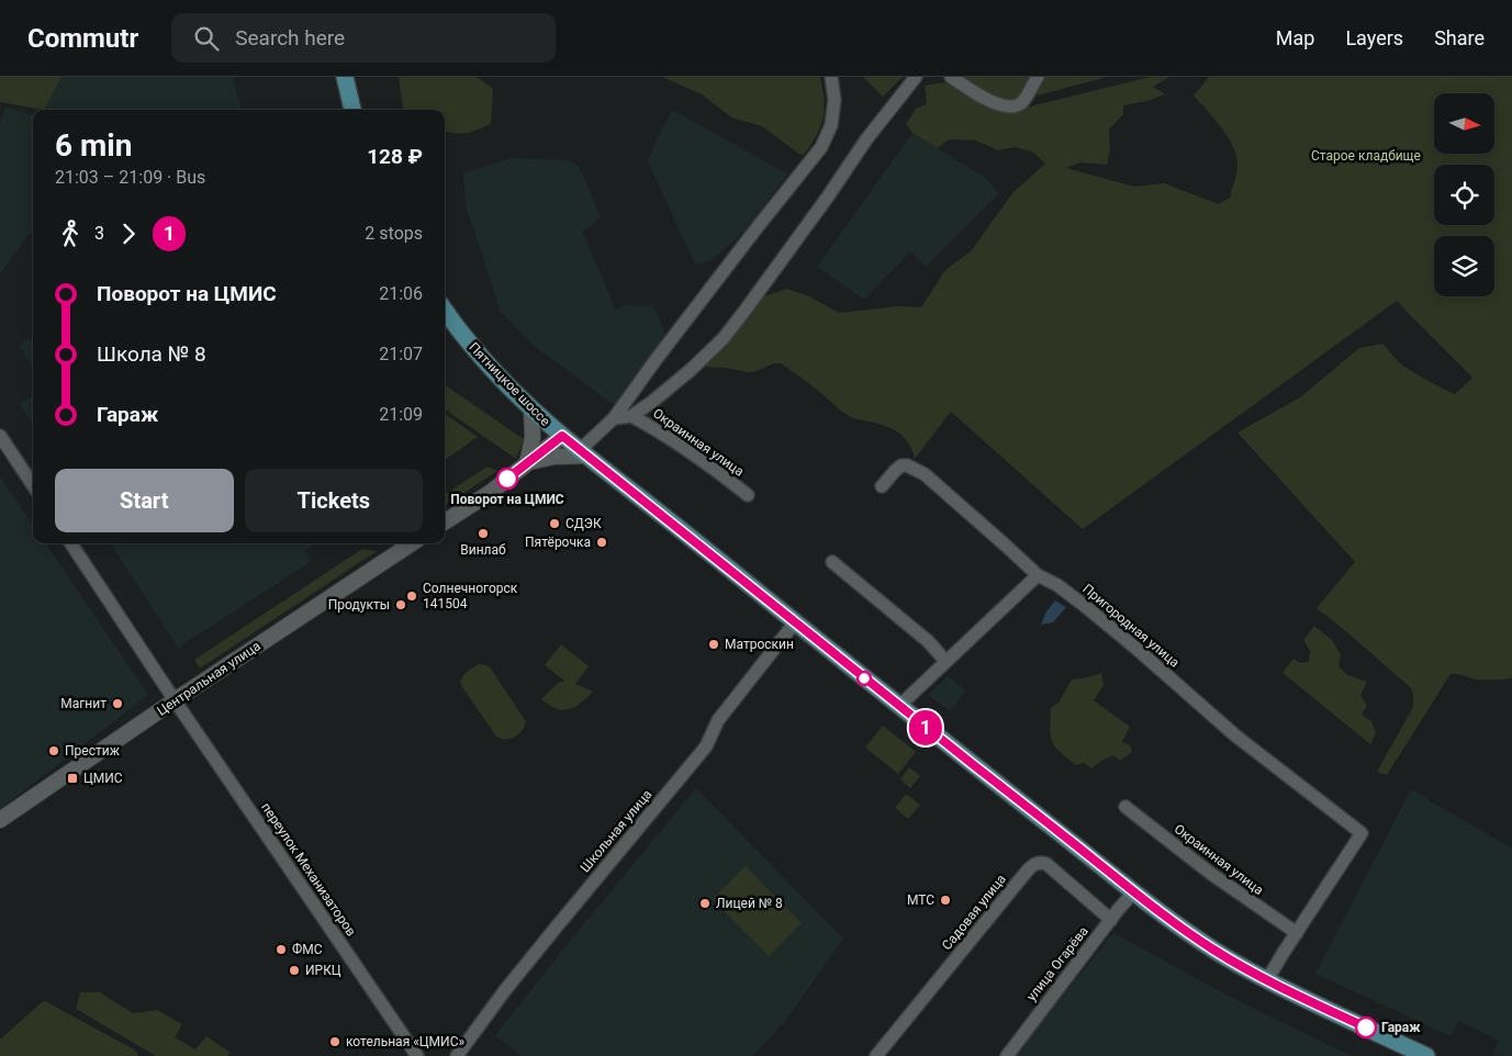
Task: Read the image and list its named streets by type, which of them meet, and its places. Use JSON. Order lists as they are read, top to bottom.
{
  "streets": {
    "main road": ["Пятницкое шоссе"],
    "street": [
      "Окраинная улица",
      "Пригородная улица",
      "Центральная улица",
      "Школьная улица",
      "переулок Механизаторов",
      "Садовая улица",
      "улица Огарёва"
    ]
  },
  "crossings": [
    ["Пятницкое шоссе", "Школьная улица"],
    ["Пятницкое шоссе", "улица Огарёва"],
    ["Окраинная улица", "Пригородная улица"],
    ["Центральная улица", "переулок Механизаторов"],
    ["Садовая улица", "улица Огарёва"]
  ],
  "parks": ["Старое кладбище"],
  "places": {
    "other": [
      "Поворот на ЦМИС",
      "СДЭК",
      "Винлаб",
      "Пятёрочка",
      "Солнечногорск 141504",
      "Продукты",
      "Матроскин",
      "Магнит",
      "Престиж",
      "МТС",
      "Лицей № 8",
      "ФМС",
      "ИРКЦ",
      "Гараж",
      "котельная «ЦМИС»"
    ],
    "transit": ["ЦМИС"]
  },
  "lines": ["bus line 1"],
  "north": "right",
  "page": {
    "header": "Commutr",
    "search": "Search here",
    "nav": ["Map", "Layers", "Share"],
    "on_map": "1",
    "heading": ["6 min", "21:03 – 21:09 · Bus", "128 ₽"],
    "legs": ["3", "1", "2 stops"],
    "list": [
      {
        "name": "Поворот на ЦМИС",
        "value": "21:06"
      },
      {
        "name": "Школа № 8",
        "value": "21:07"
      },
      {
        "name": "Гараж",
        "value": "21:09"
      }
    ],
    "buttons": ["Start", "Tickets"]
  }
}
